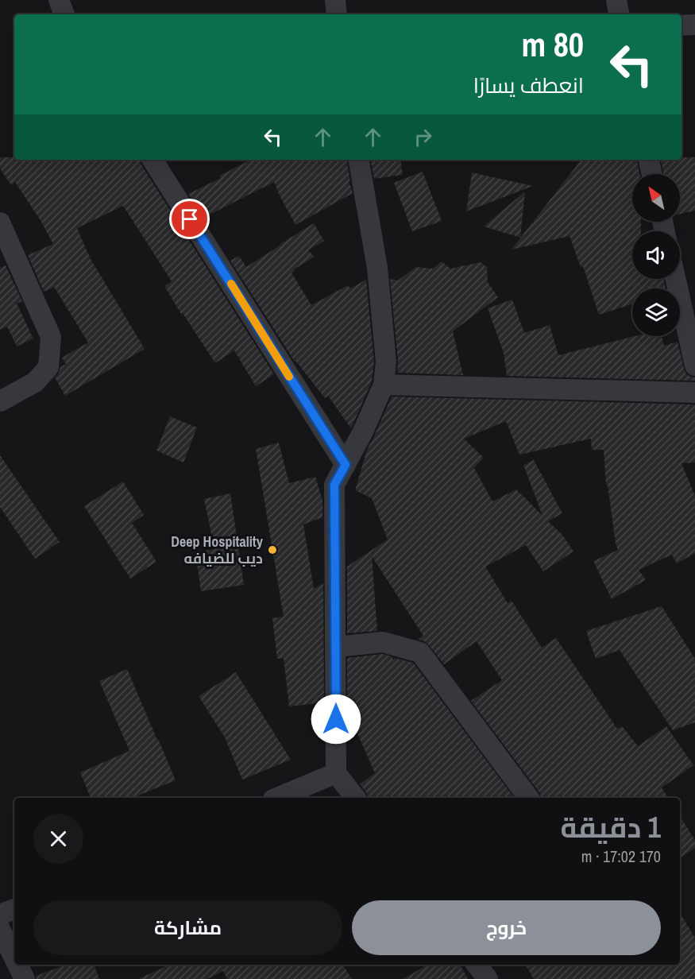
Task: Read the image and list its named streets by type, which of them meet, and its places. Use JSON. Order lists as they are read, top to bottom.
{
  "places": ["Deep Hospitality ديب للضيافه"],
  "north": "top left",
  "page": {
    "turn": ["80 m", "انعطف يسارًا"],
    "heading": ["1 دقيقة", "170 m · 17:02"],
    "buttons": ["خروج", "مشاركة"]
  }
}
